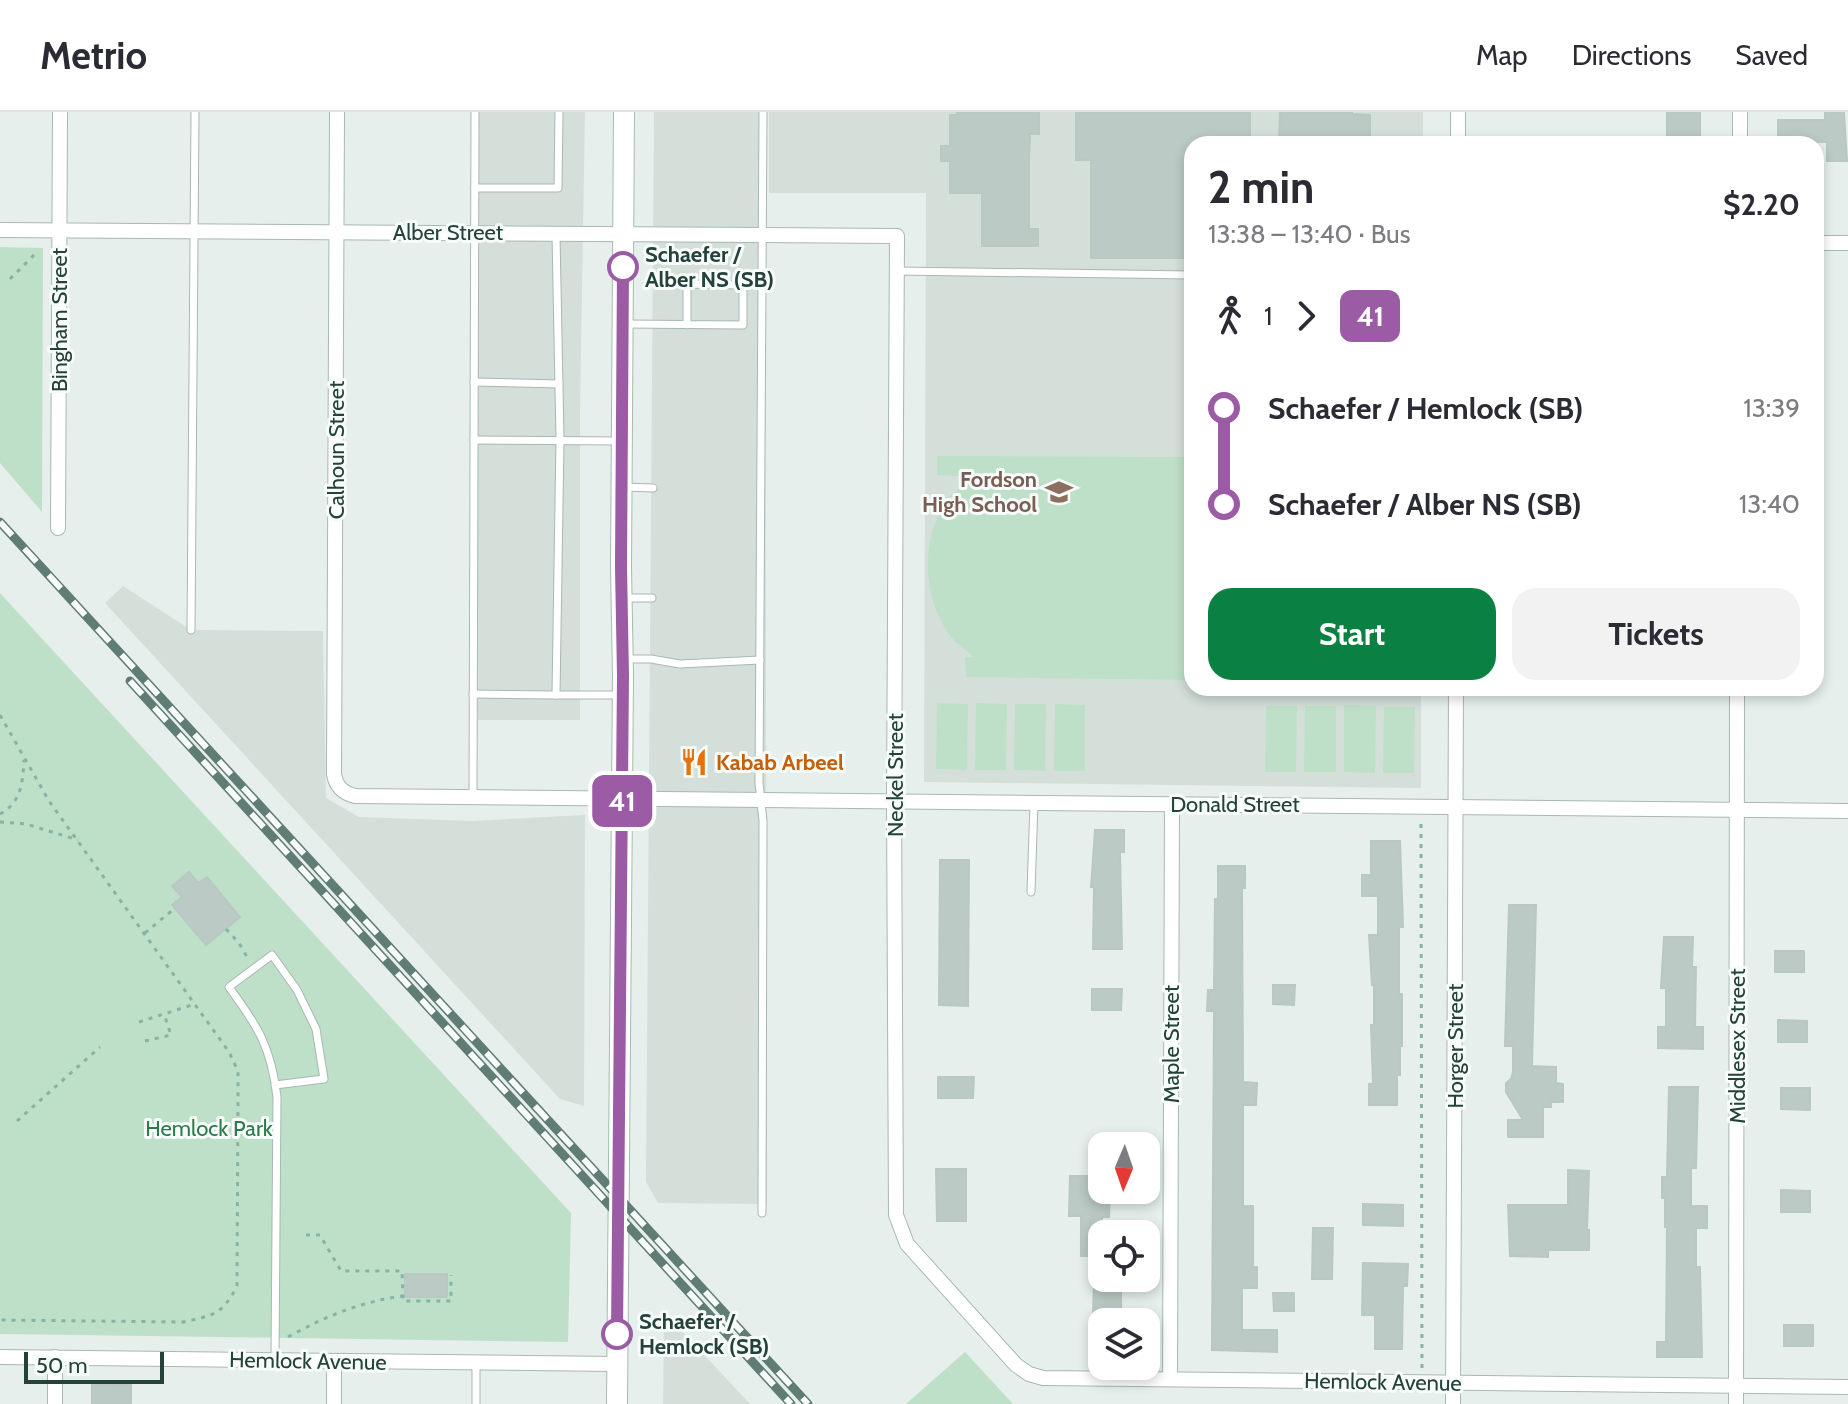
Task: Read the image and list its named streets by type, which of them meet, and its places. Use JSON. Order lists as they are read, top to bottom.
{
  "streets": {
    "street": [
      "Alber Street",
      "Bingham Street",
      "Calhoun Street",
      "Neckel Street",
      "Donald Street",
      "Maple Street",
      "Horger Street",
      "Middlesex Street",
      "Hemlock Avenue"
    ]
  },
  "crossings": [
    ["Alber Street", "Bingham Street"],
    ["Alber Street", "Calhoun Street"],
    ["Alber Street", "Neckel Street"],
    ["Calhoun Street", "Donald Street"],
    ["Neckel Street", "Donald Street"],
    ["Neckel Street", "Hemlock Avenue"],
    ["Donald Street", "Maple Street"],
    ["Donald Street", "Horger Street"],
    ["Donald Street", "Middlesex Street"],
    ["Maple Street", "Hemlock Avenue"],
    ["Horger Street", "Hemlock Avenue"],
    ["Middlesex Street", "Hemlock Avenue"]
  ],
  "parks": ["Hemlock Park"],
  "places": {
    "other": ["Schaefer / Alber NS (SB)", "Schaefer / Hemlock (SB)"],
    "school or university": ["Fordson High School"],
    "restaurant": ["Kabab Arbeel"]
  },
  "lines": ["bus line 41"],
  "scale_bar": "50 m",
  "north": "bottom",
  "page": {
    "header": "Metrio",
    "nav": ["Map", "Directions", "Saved"],
    "on_map": "41",
    "heading": ["2 min", "13:38 – 13:40 · Bus", "$2.20"],
    "legs": ["1", "41"],
    "list": [
      {
        "name": "Schaefer / Hemlock (SB)",
        "value": "13:39"
      },
      {
        "name": "Schaefer / Alber NS (SB)",
        "value": "13:40"
      }
    ],
    "buttons": ["Start", "Tickets"],
    "scale": "50 m"
  }
}
